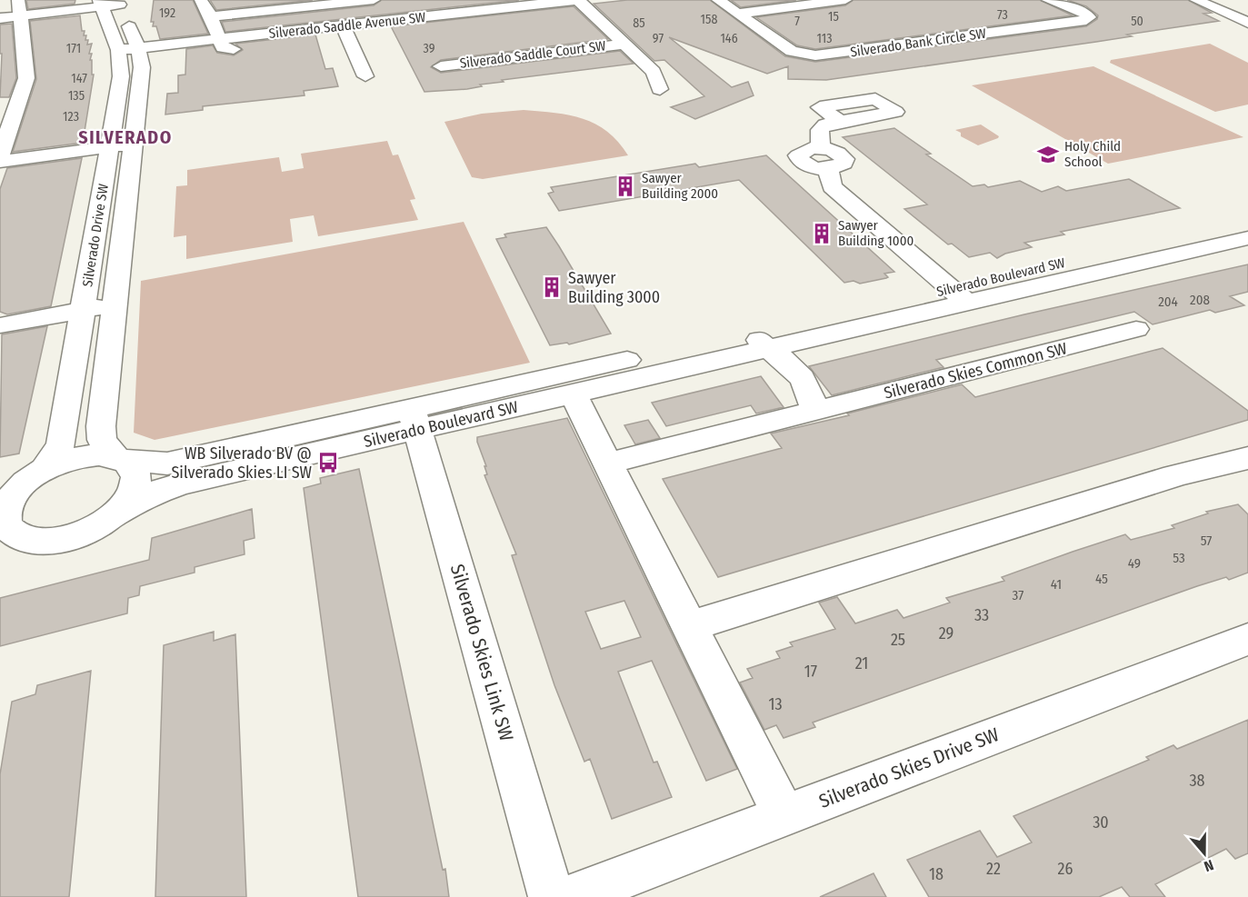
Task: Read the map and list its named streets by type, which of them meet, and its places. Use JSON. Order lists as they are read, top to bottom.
{
  "streets": {
    "street": [
      "Silverado Saddle Avenue SW",
      "Silverado Bank Circle SW",
      "Silverado Saddle Court SW",
      "Silverado Drive SW",
      "Silverado Boulevard SW",
      "Silverado Skies Common SW",
      "Silverado Skies Link SW",
      "Silverado Skies Drive SW"
    ]
  },
  "crossings": [
    ["Silverado Drive SW", "Silverado Boulevard SW"],
    ["Silverado Boulevard SW", "Silverado Skies Link SW"]
  ],
  "districts": ["SILVERADO"],
  "places": {
    "school or university": ["Holy Child School"],
    "building": ["Sawyer Building 2000", "Sawyer Building 1000", "Sawyer Building 3000"],
    "bus stop": ["WB Silverado BV @ Silverado Skies LI SW"]
  },
  "house_numbers": [
    "192",
    "73",
    "15",
    "158",
    "7",
    "50",
    "85",
    "97",
    "146",
    "113",
    "171",
    "39",
    "147",
    "135",
    "123",
    "208",
    "204",
    "57",
    "53",
    "49",
    "45",
    "41",
    "37",
    "33",
    "29",
    "25",
    "21",
    "17",
    "13",
    "38",
    "30",
    "22",
    "26",
    "18"
  ],
  "north": "bottom"
}
